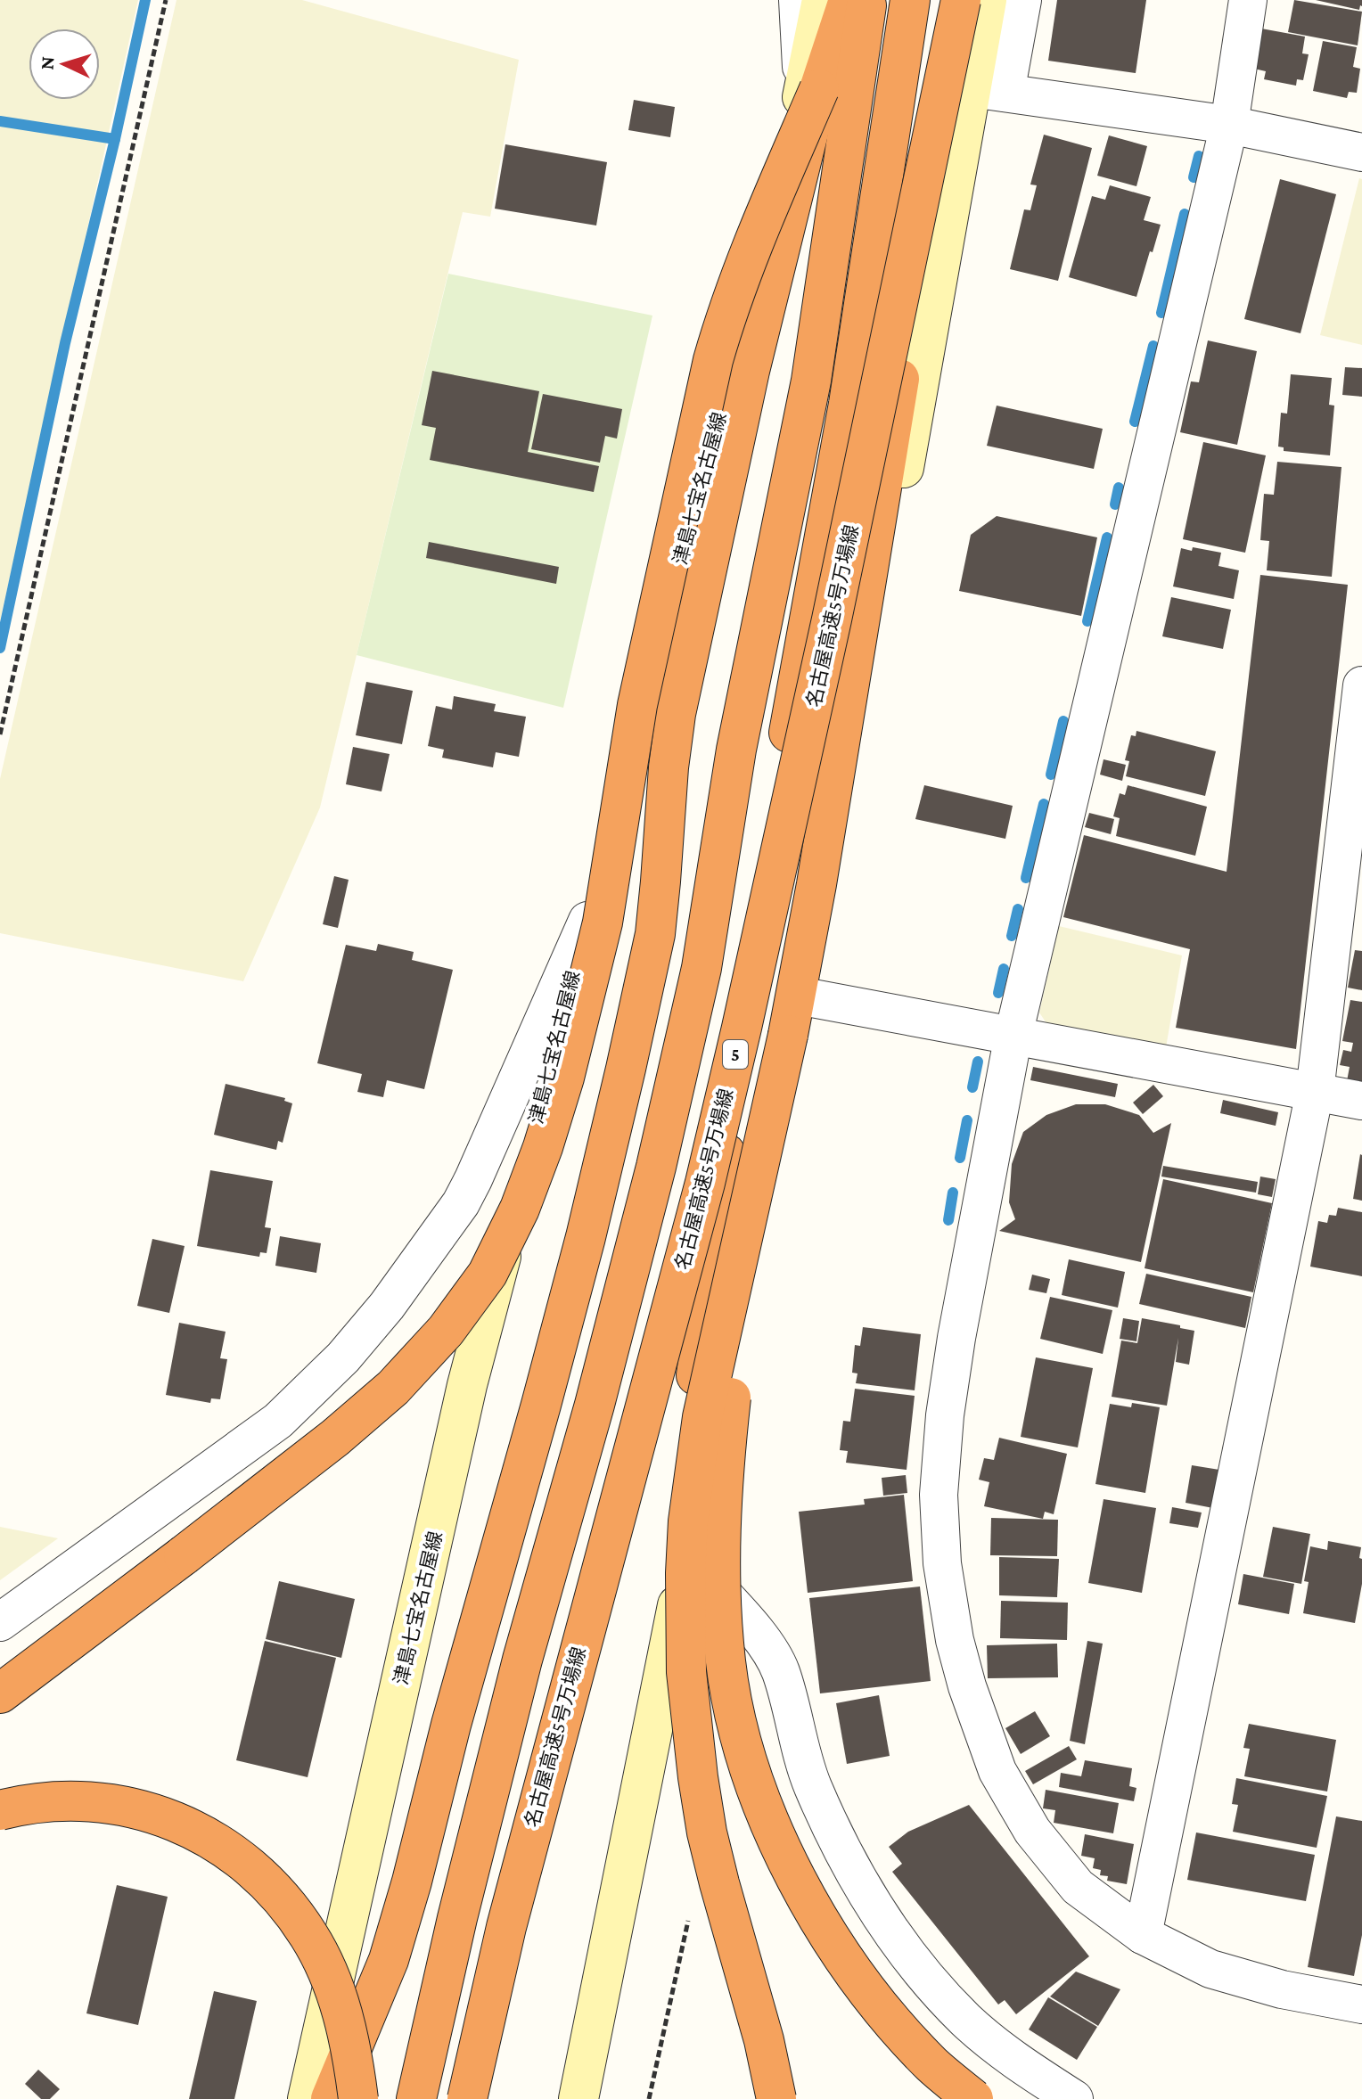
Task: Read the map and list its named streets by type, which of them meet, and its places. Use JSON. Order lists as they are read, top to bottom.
{
  "streets": {
    "highway": ["名古屋高速5号万場線", "5"],
    "main road": ["津島七宝名古屋線"]
  },
  "north": "left"
}
